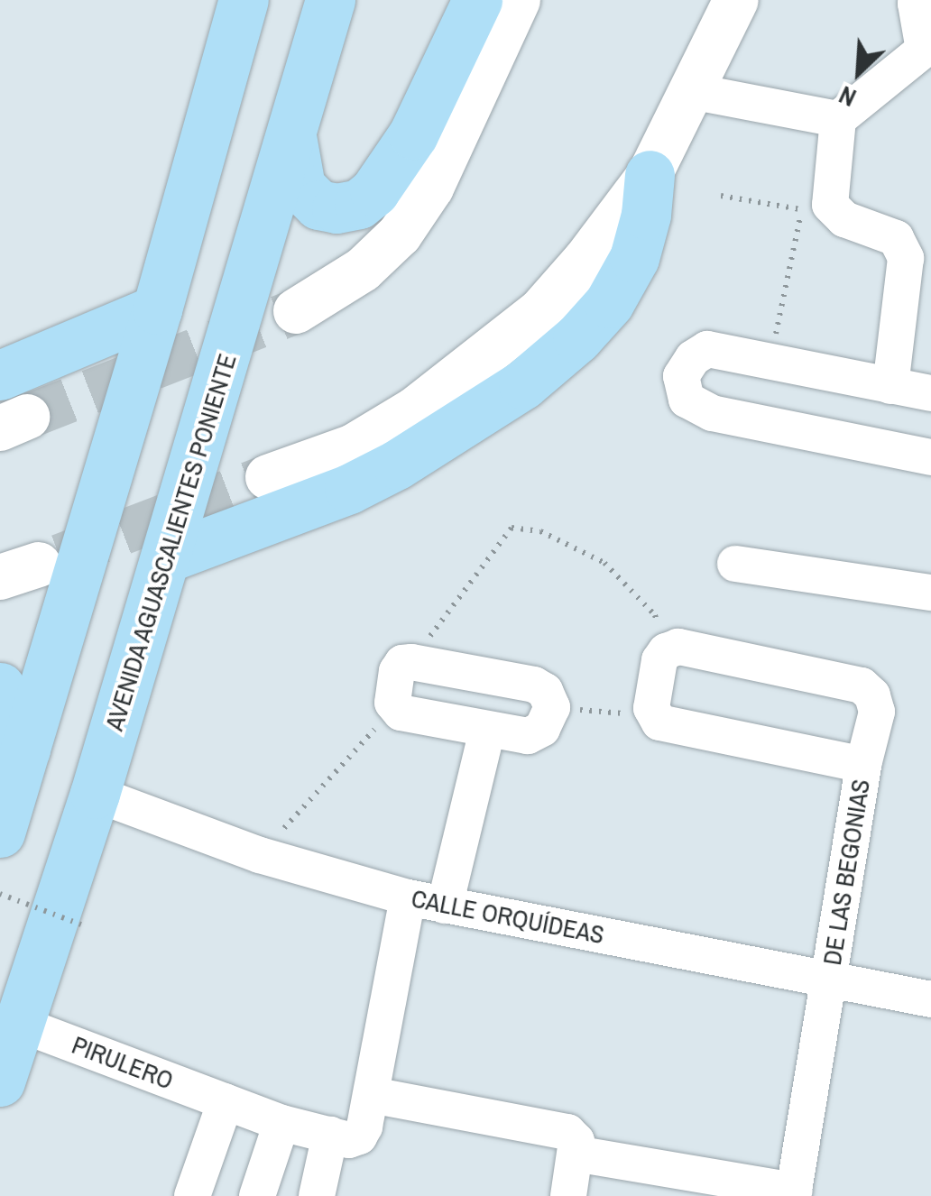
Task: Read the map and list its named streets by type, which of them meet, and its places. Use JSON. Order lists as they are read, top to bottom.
{
  "streets": {
    "main road": ["AVENIDA AGUASCALIENTES PONIENTE"],
    "street": ["DE LAS BEGONIAS", "CALLE ORQUÍDEAS", "PIRULERO"]
  },
  "crossings": [
    ["AVENIDA AGUASCALIENTES PONIENTE", "CALLE ORQUÍDEAS"],
    ["AVENIDA AGUASCALIENTES PONIENTE", "PIRULERO"],
    ["DE LAS BEGONIAS", "CALLE ORQUÍDEAS"]
  ],
  "north": "bottom left"
}
